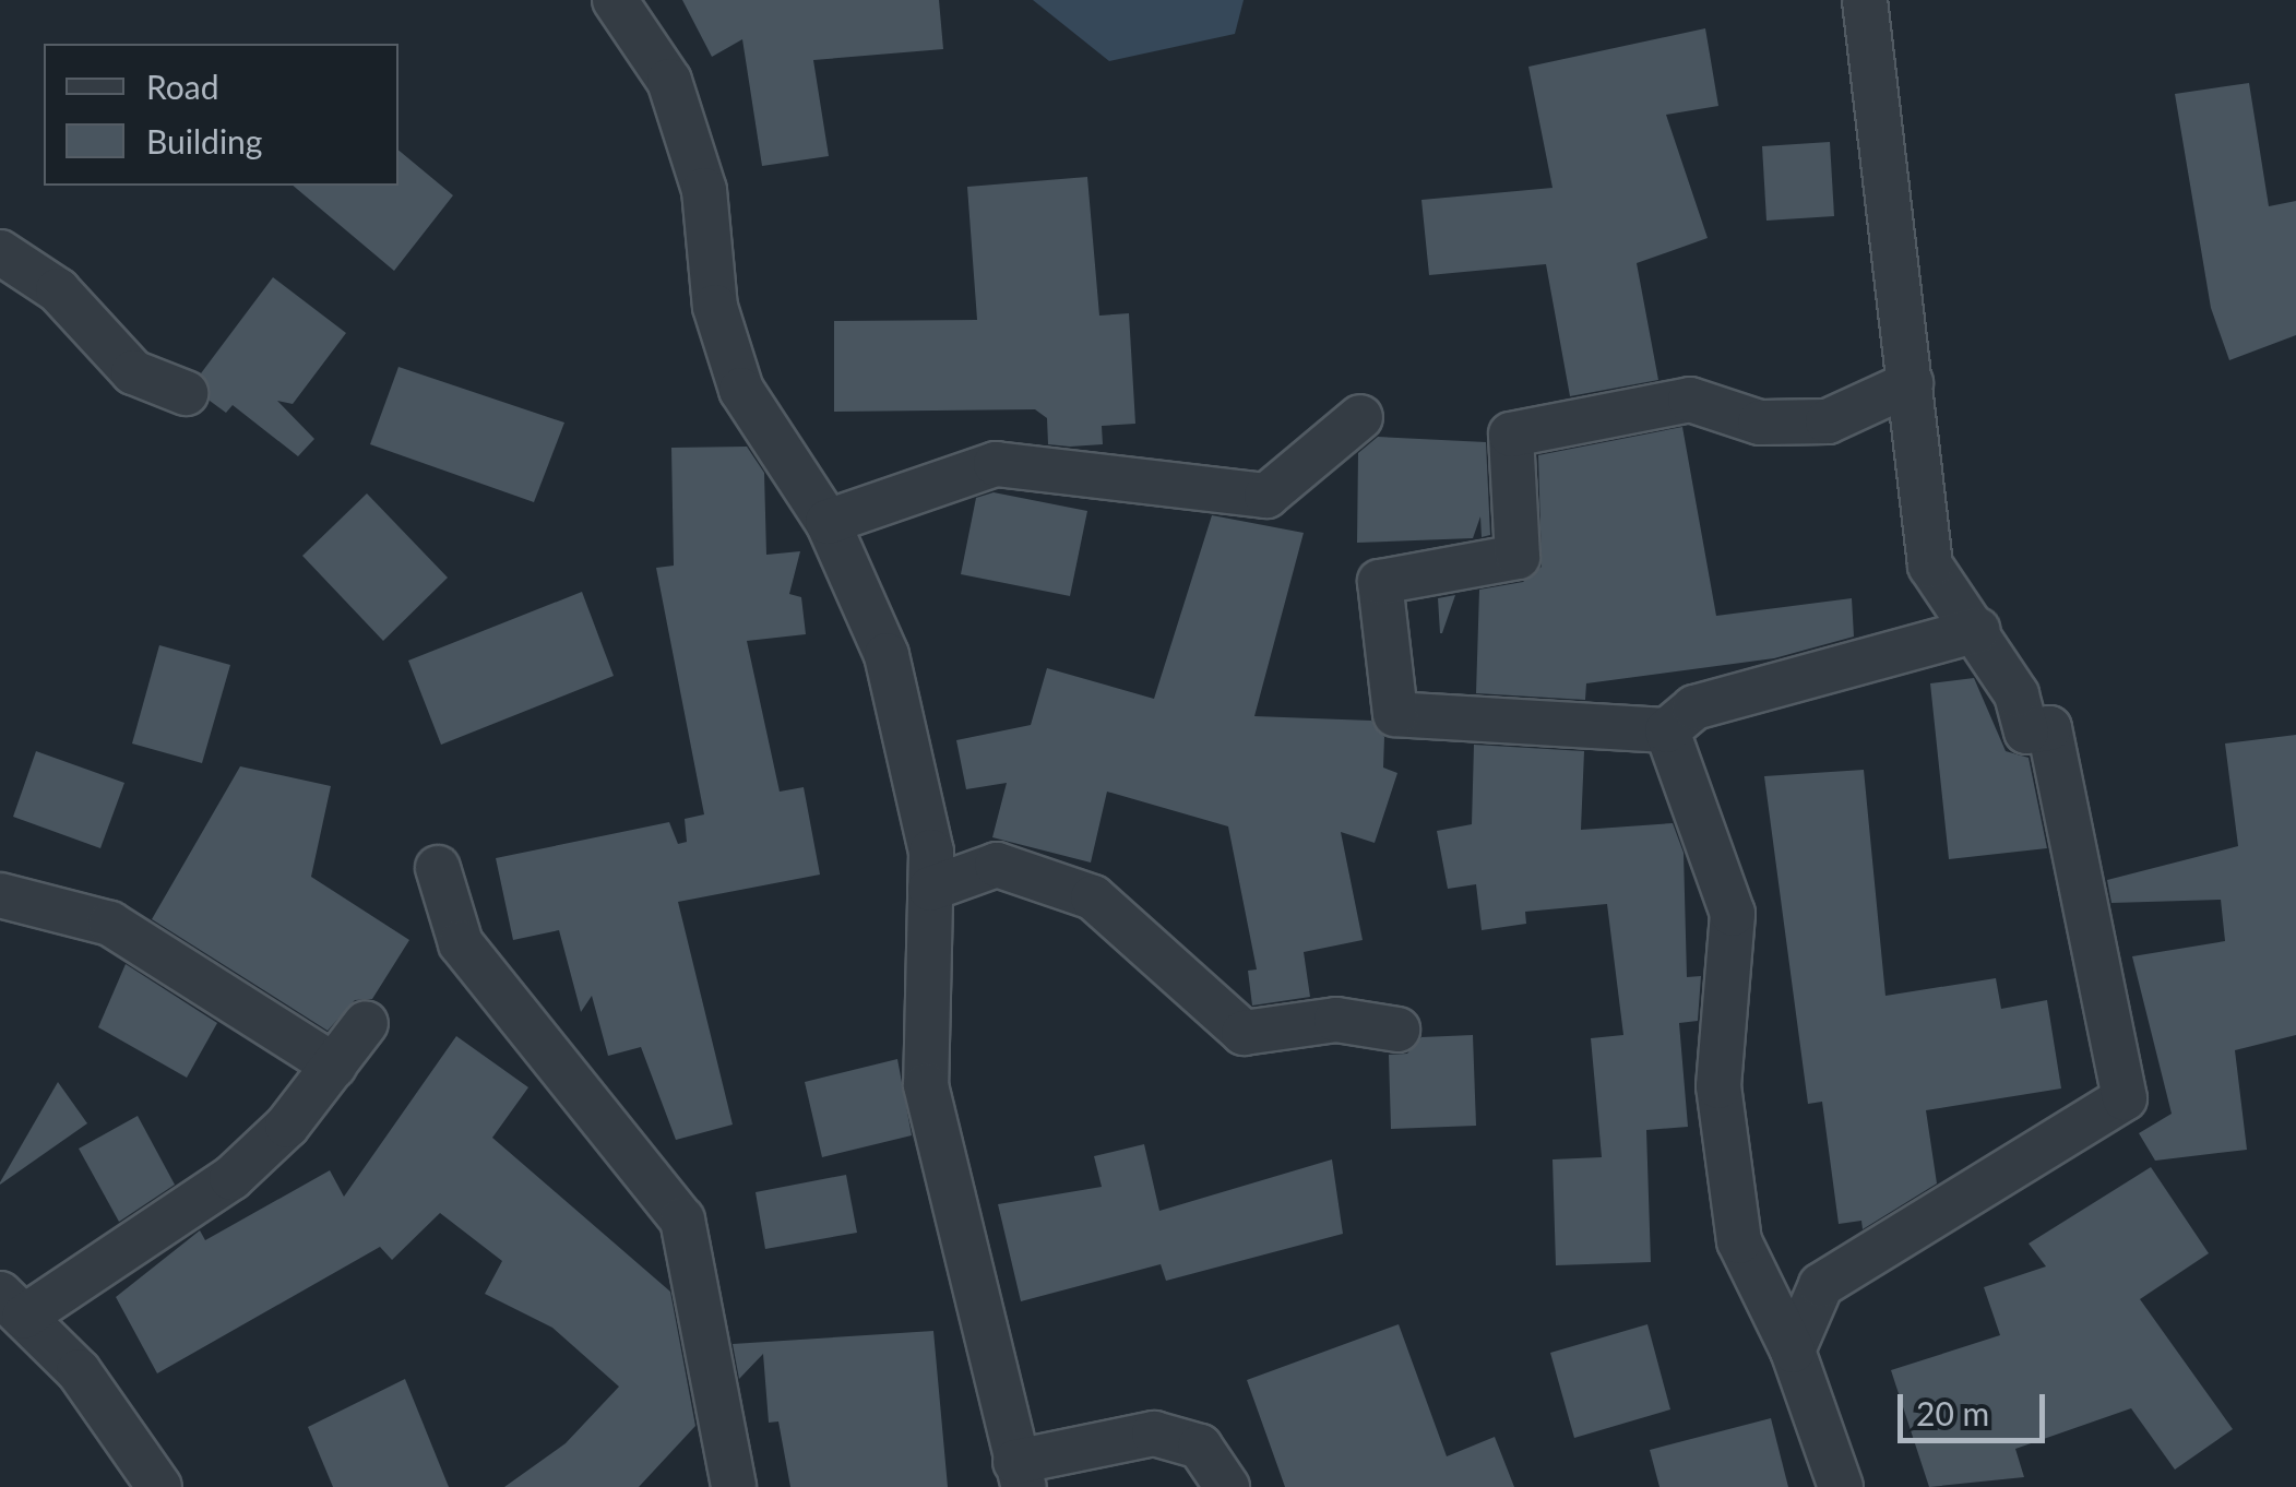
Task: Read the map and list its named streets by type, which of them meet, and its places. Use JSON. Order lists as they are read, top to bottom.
{
  "legend": ["Road", "Building"],
  "scale_bar": "20 m"
}
